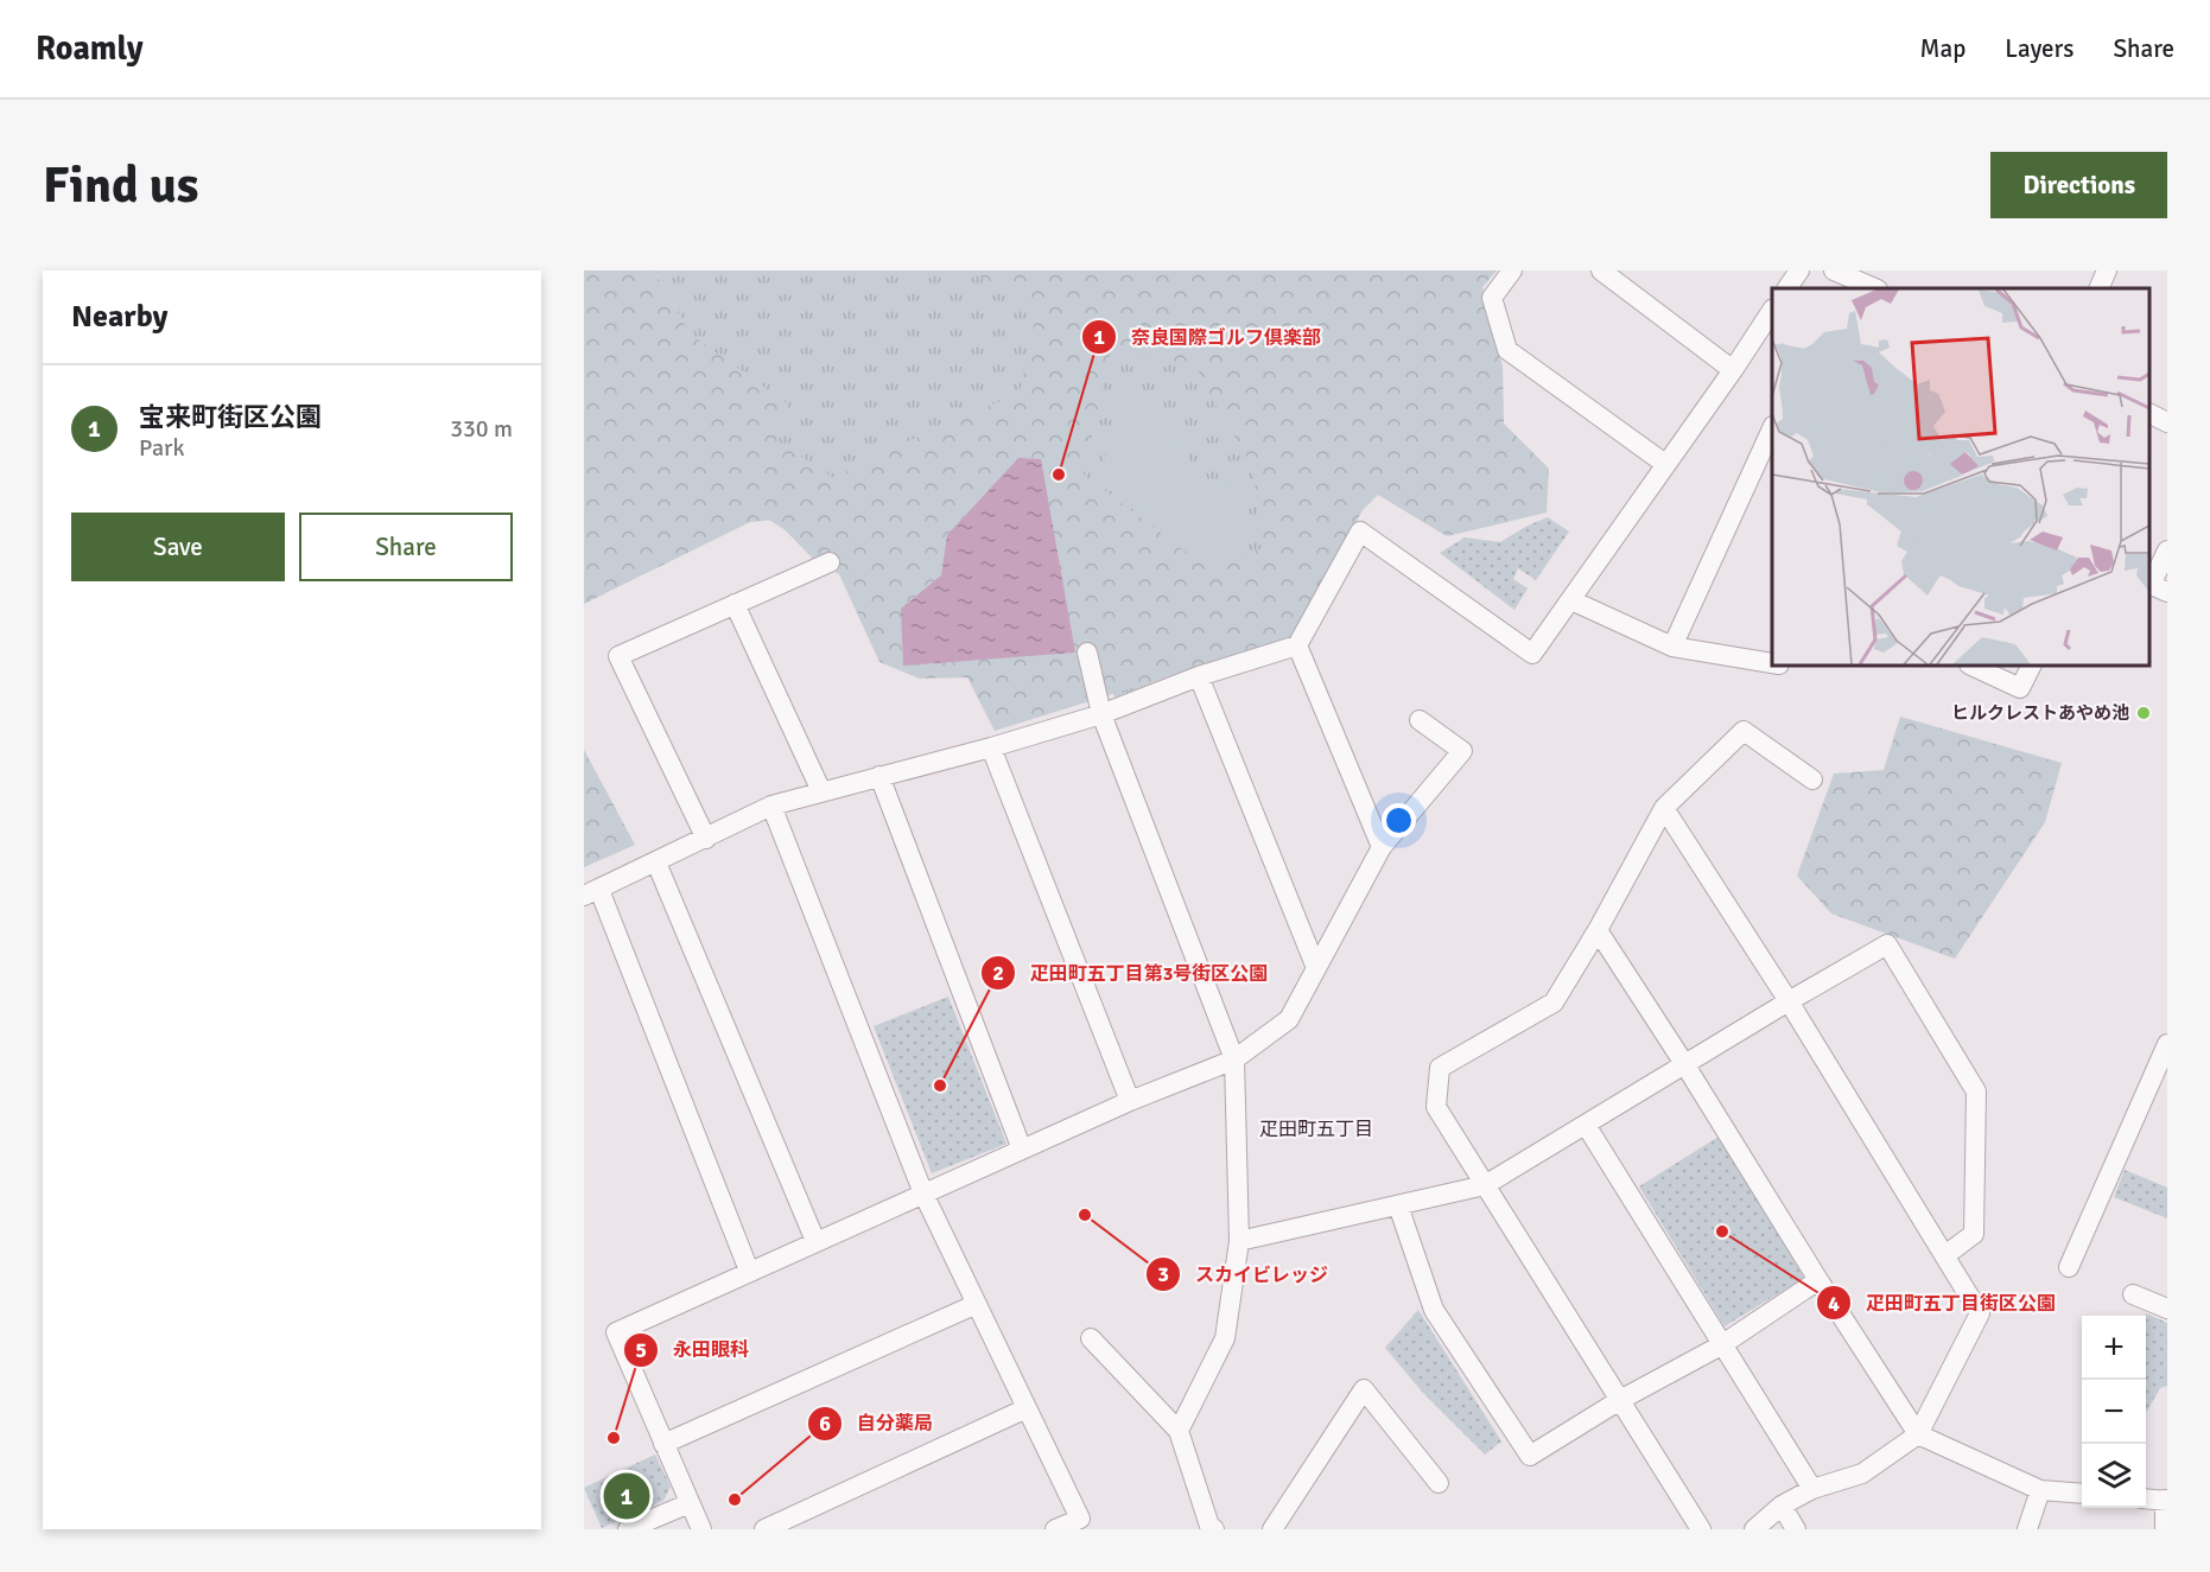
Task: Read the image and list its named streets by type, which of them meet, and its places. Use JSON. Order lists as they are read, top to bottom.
{
  "districts": ["疋田町五丁目"],
  "places": [
    "奈良国際ゴルフ倶楽部",
    "ヒルクレストあやめ池",
    "疋田町五丁目第3号街区公園",
    "スカイビレッジ",
    "疋田町五丁目街区公園",
    "永田眼科",
    "自分薬局"
  ],
  "page": {
    "header": "Roamly",
    "nav": ["Map", "Layers", "Share"],
    "buttons": [
      "Directions",
      ["Save", "Share"]
    ],
    "title": "Find us",
    "heading": "Nearby",
    "list": [
      {
        "mark": "1",
        "name": "宝来町街区公園",
        "note": "Park",
        "value": "330 m"
      }
    ],
    "map_buttons": ["+", "−"],
    "pins": "1"
  }
}
